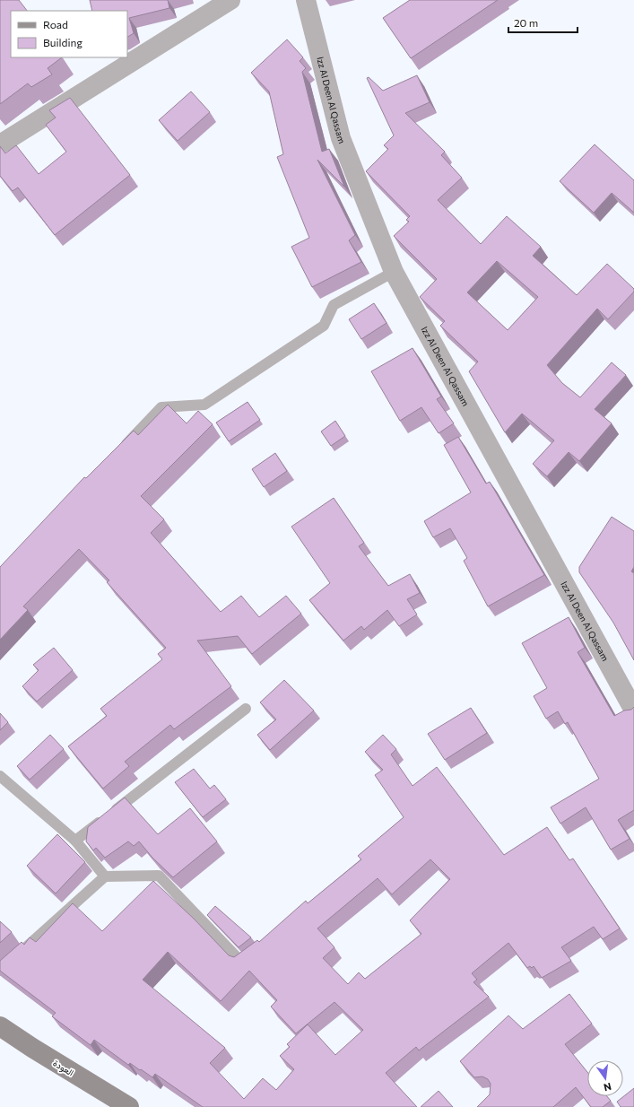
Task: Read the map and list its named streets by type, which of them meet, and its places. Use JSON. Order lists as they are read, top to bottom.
{
  "streets": {
    "main road": ["العودة"],
    "street": ["Izz Al Deen Al Qassam"]
  },
  "legend": ["Road", "Building"],
  "scale_bar": "20 m",
  "north": "bottom"
}
